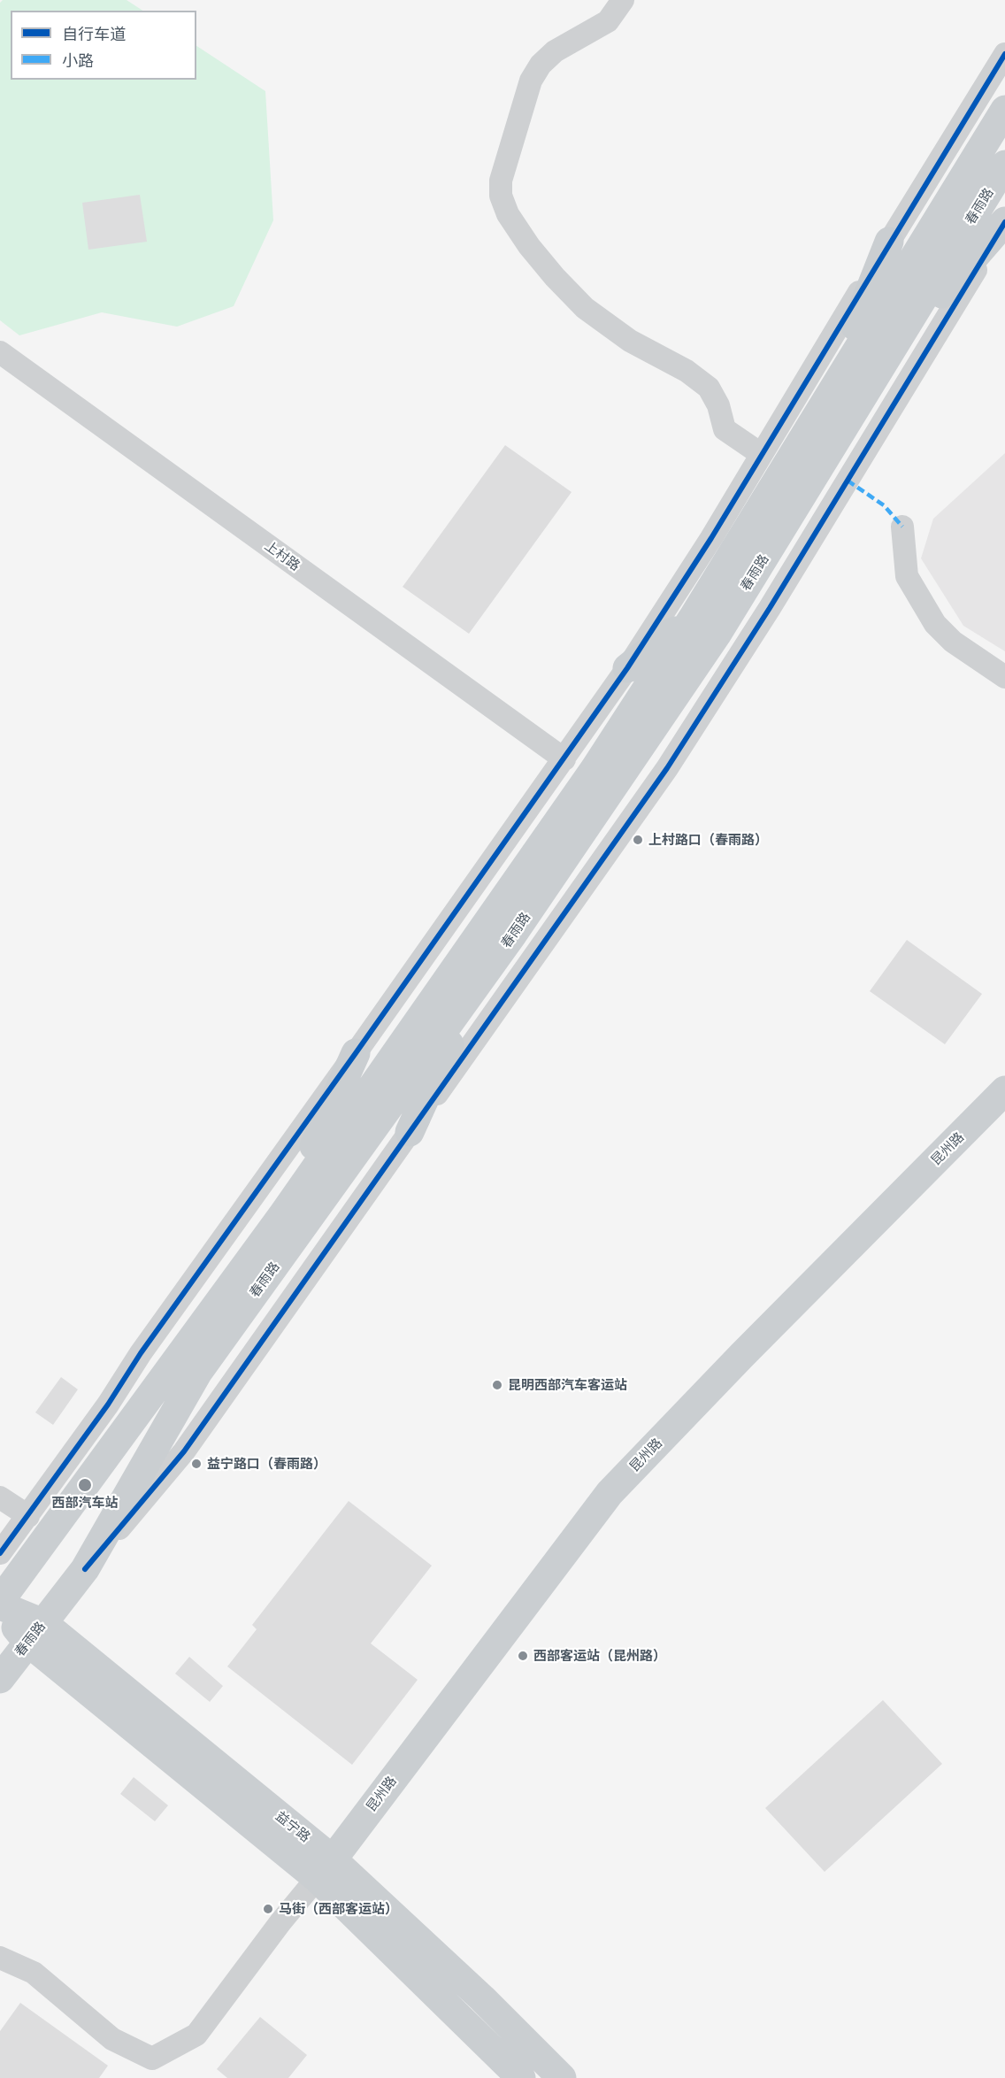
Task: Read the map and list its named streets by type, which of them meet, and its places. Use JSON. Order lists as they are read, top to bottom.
{
  "streets": {
    "main road": ["春雨路", "昆州路", "益宁路"],
    "street": ["上村路"]
  },
  "crossings": [
    ["春雨路", "益宁路"],
    ["昆州路", "益宁路"]
  ],
  "places": [
    "上村路口（春雨路）",
    "昆明西部汽车客运站",
    "益宁路口（春雨路）",
    "西部汽车站",
    "西部客运站（昆州路）",
    "马街（西部客运站）"
  ],
  "legend": ["自行车道", "小路"]
}
